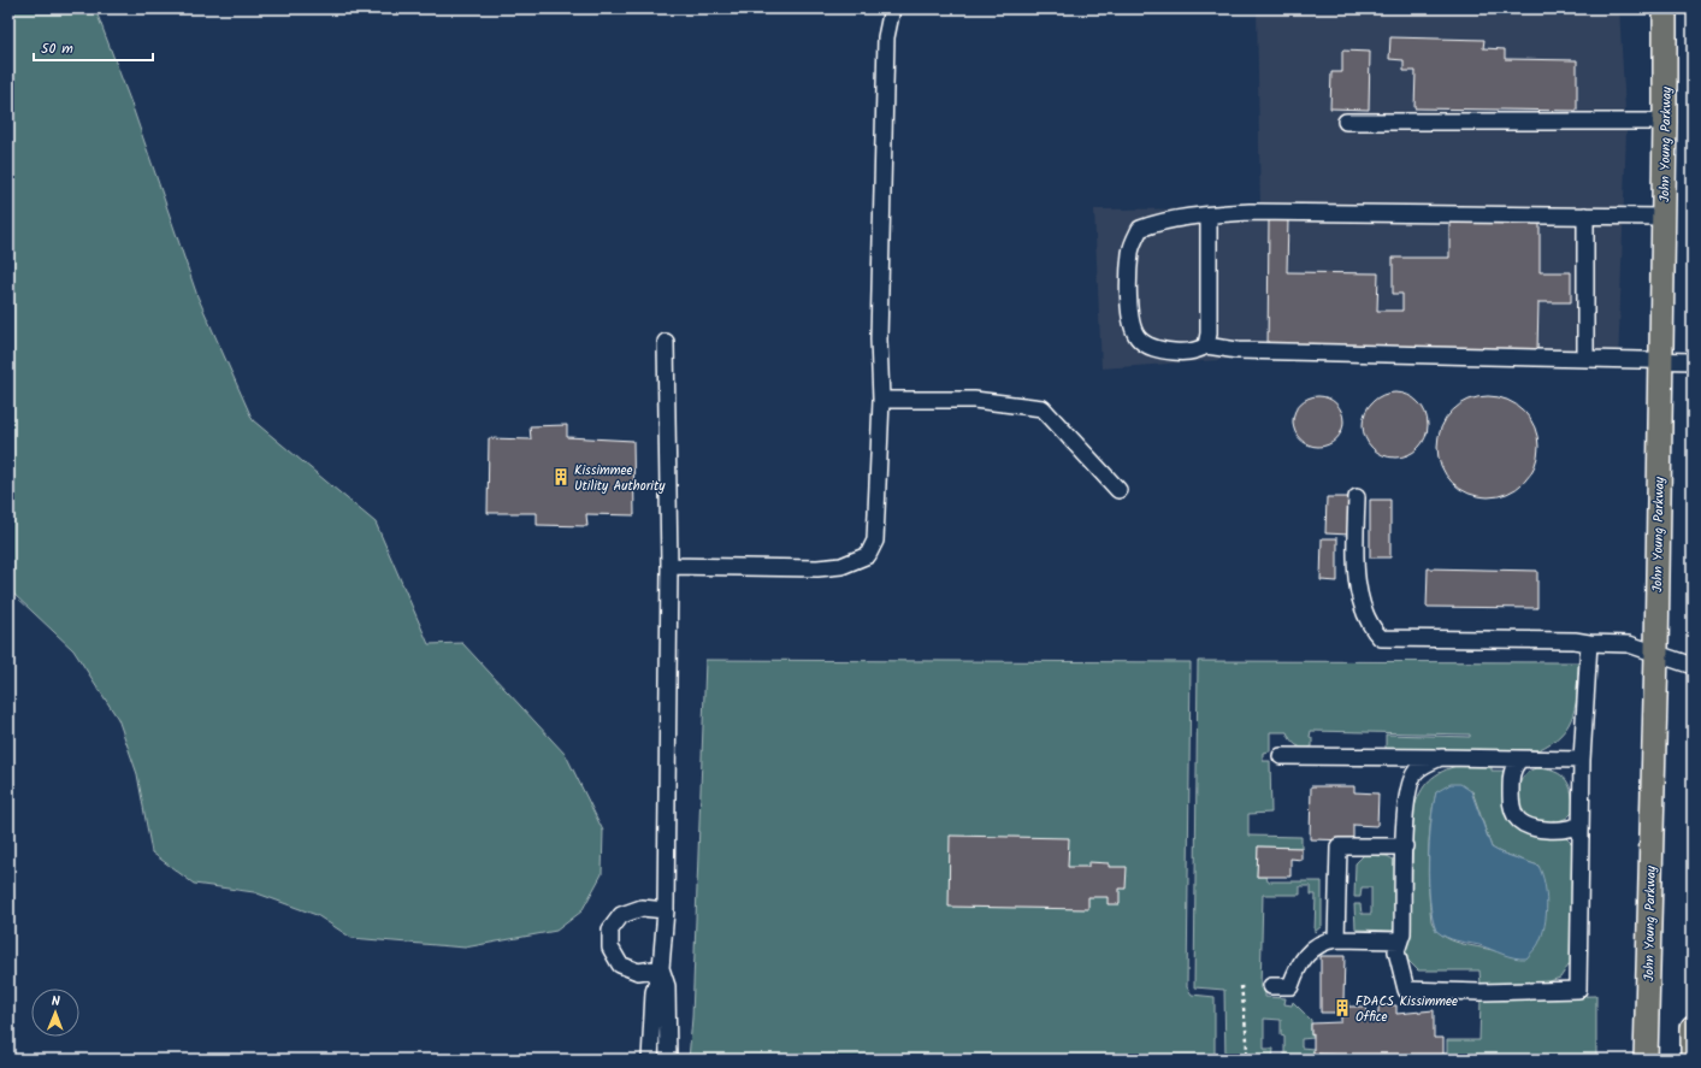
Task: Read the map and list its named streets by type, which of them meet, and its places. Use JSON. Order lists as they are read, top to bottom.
{
  "streets": {
    "highway": ["John Young Parkway"]
  },
  "places": {
    "building": ["Kissimmee Utility Authority", "FDACS Kissimmee Office"]
  },
  "scale_bar": "50 m",
  "north": "top"
}
